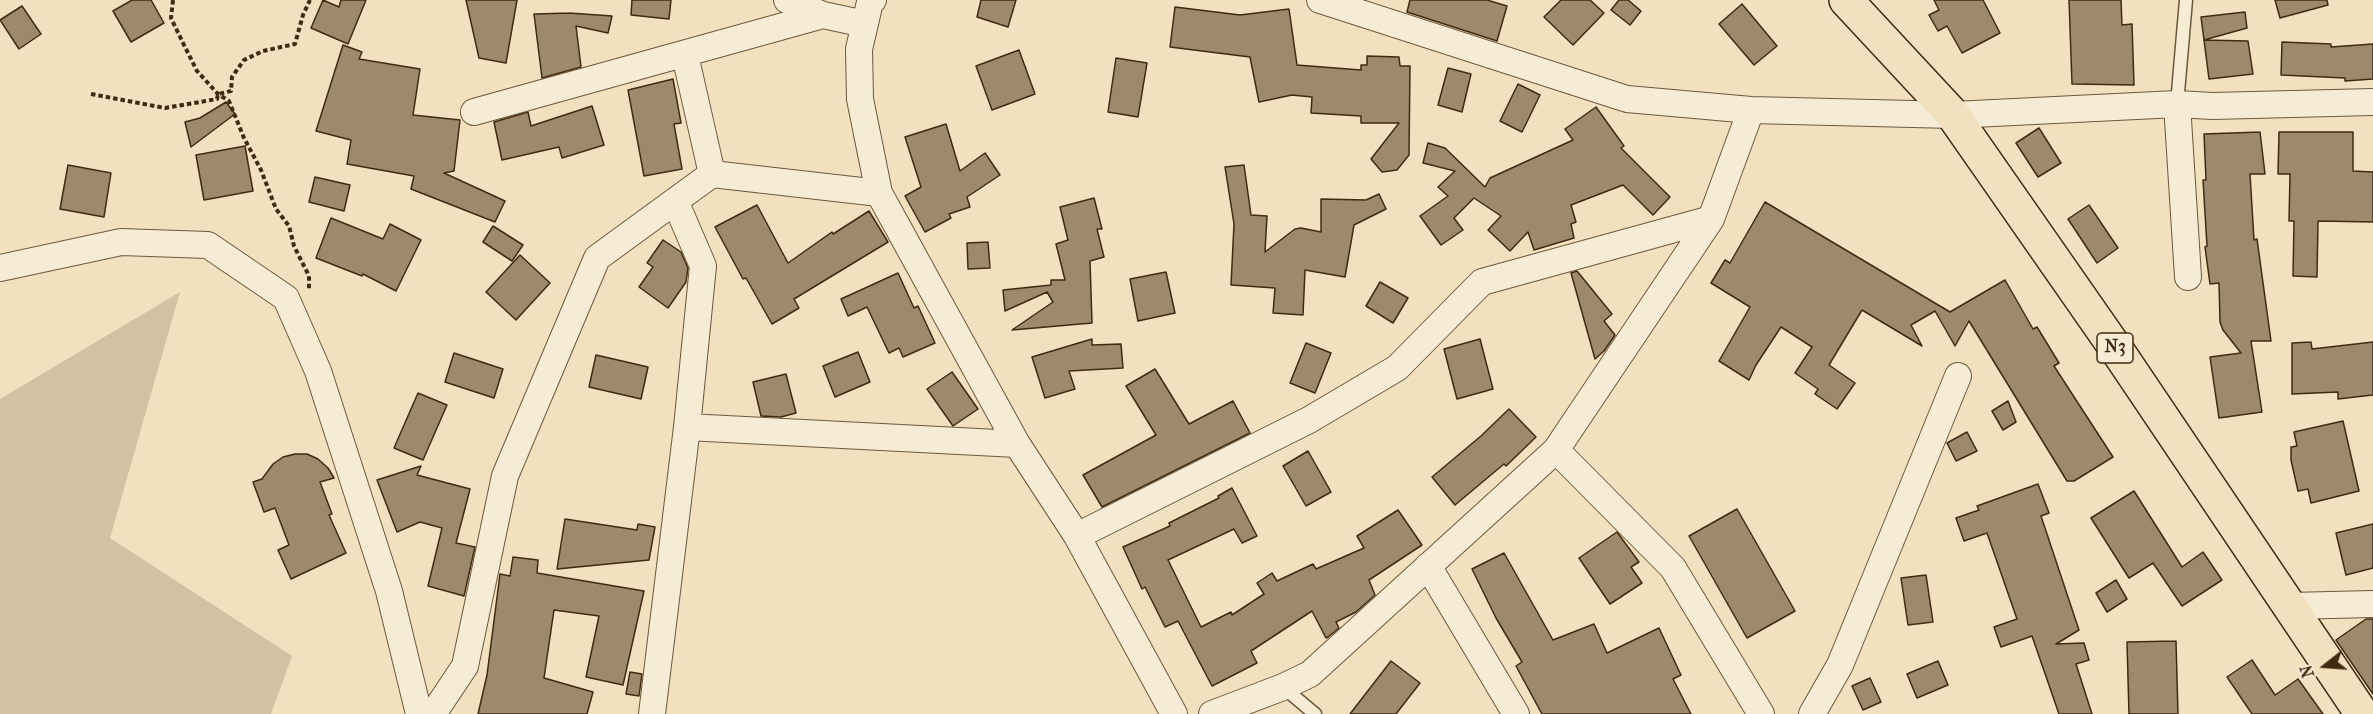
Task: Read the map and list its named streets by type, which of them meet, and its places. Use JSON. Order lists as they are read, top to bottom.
{
  "streets": {
    "highway": ["N3"]
  },
  "north": "left"
}
